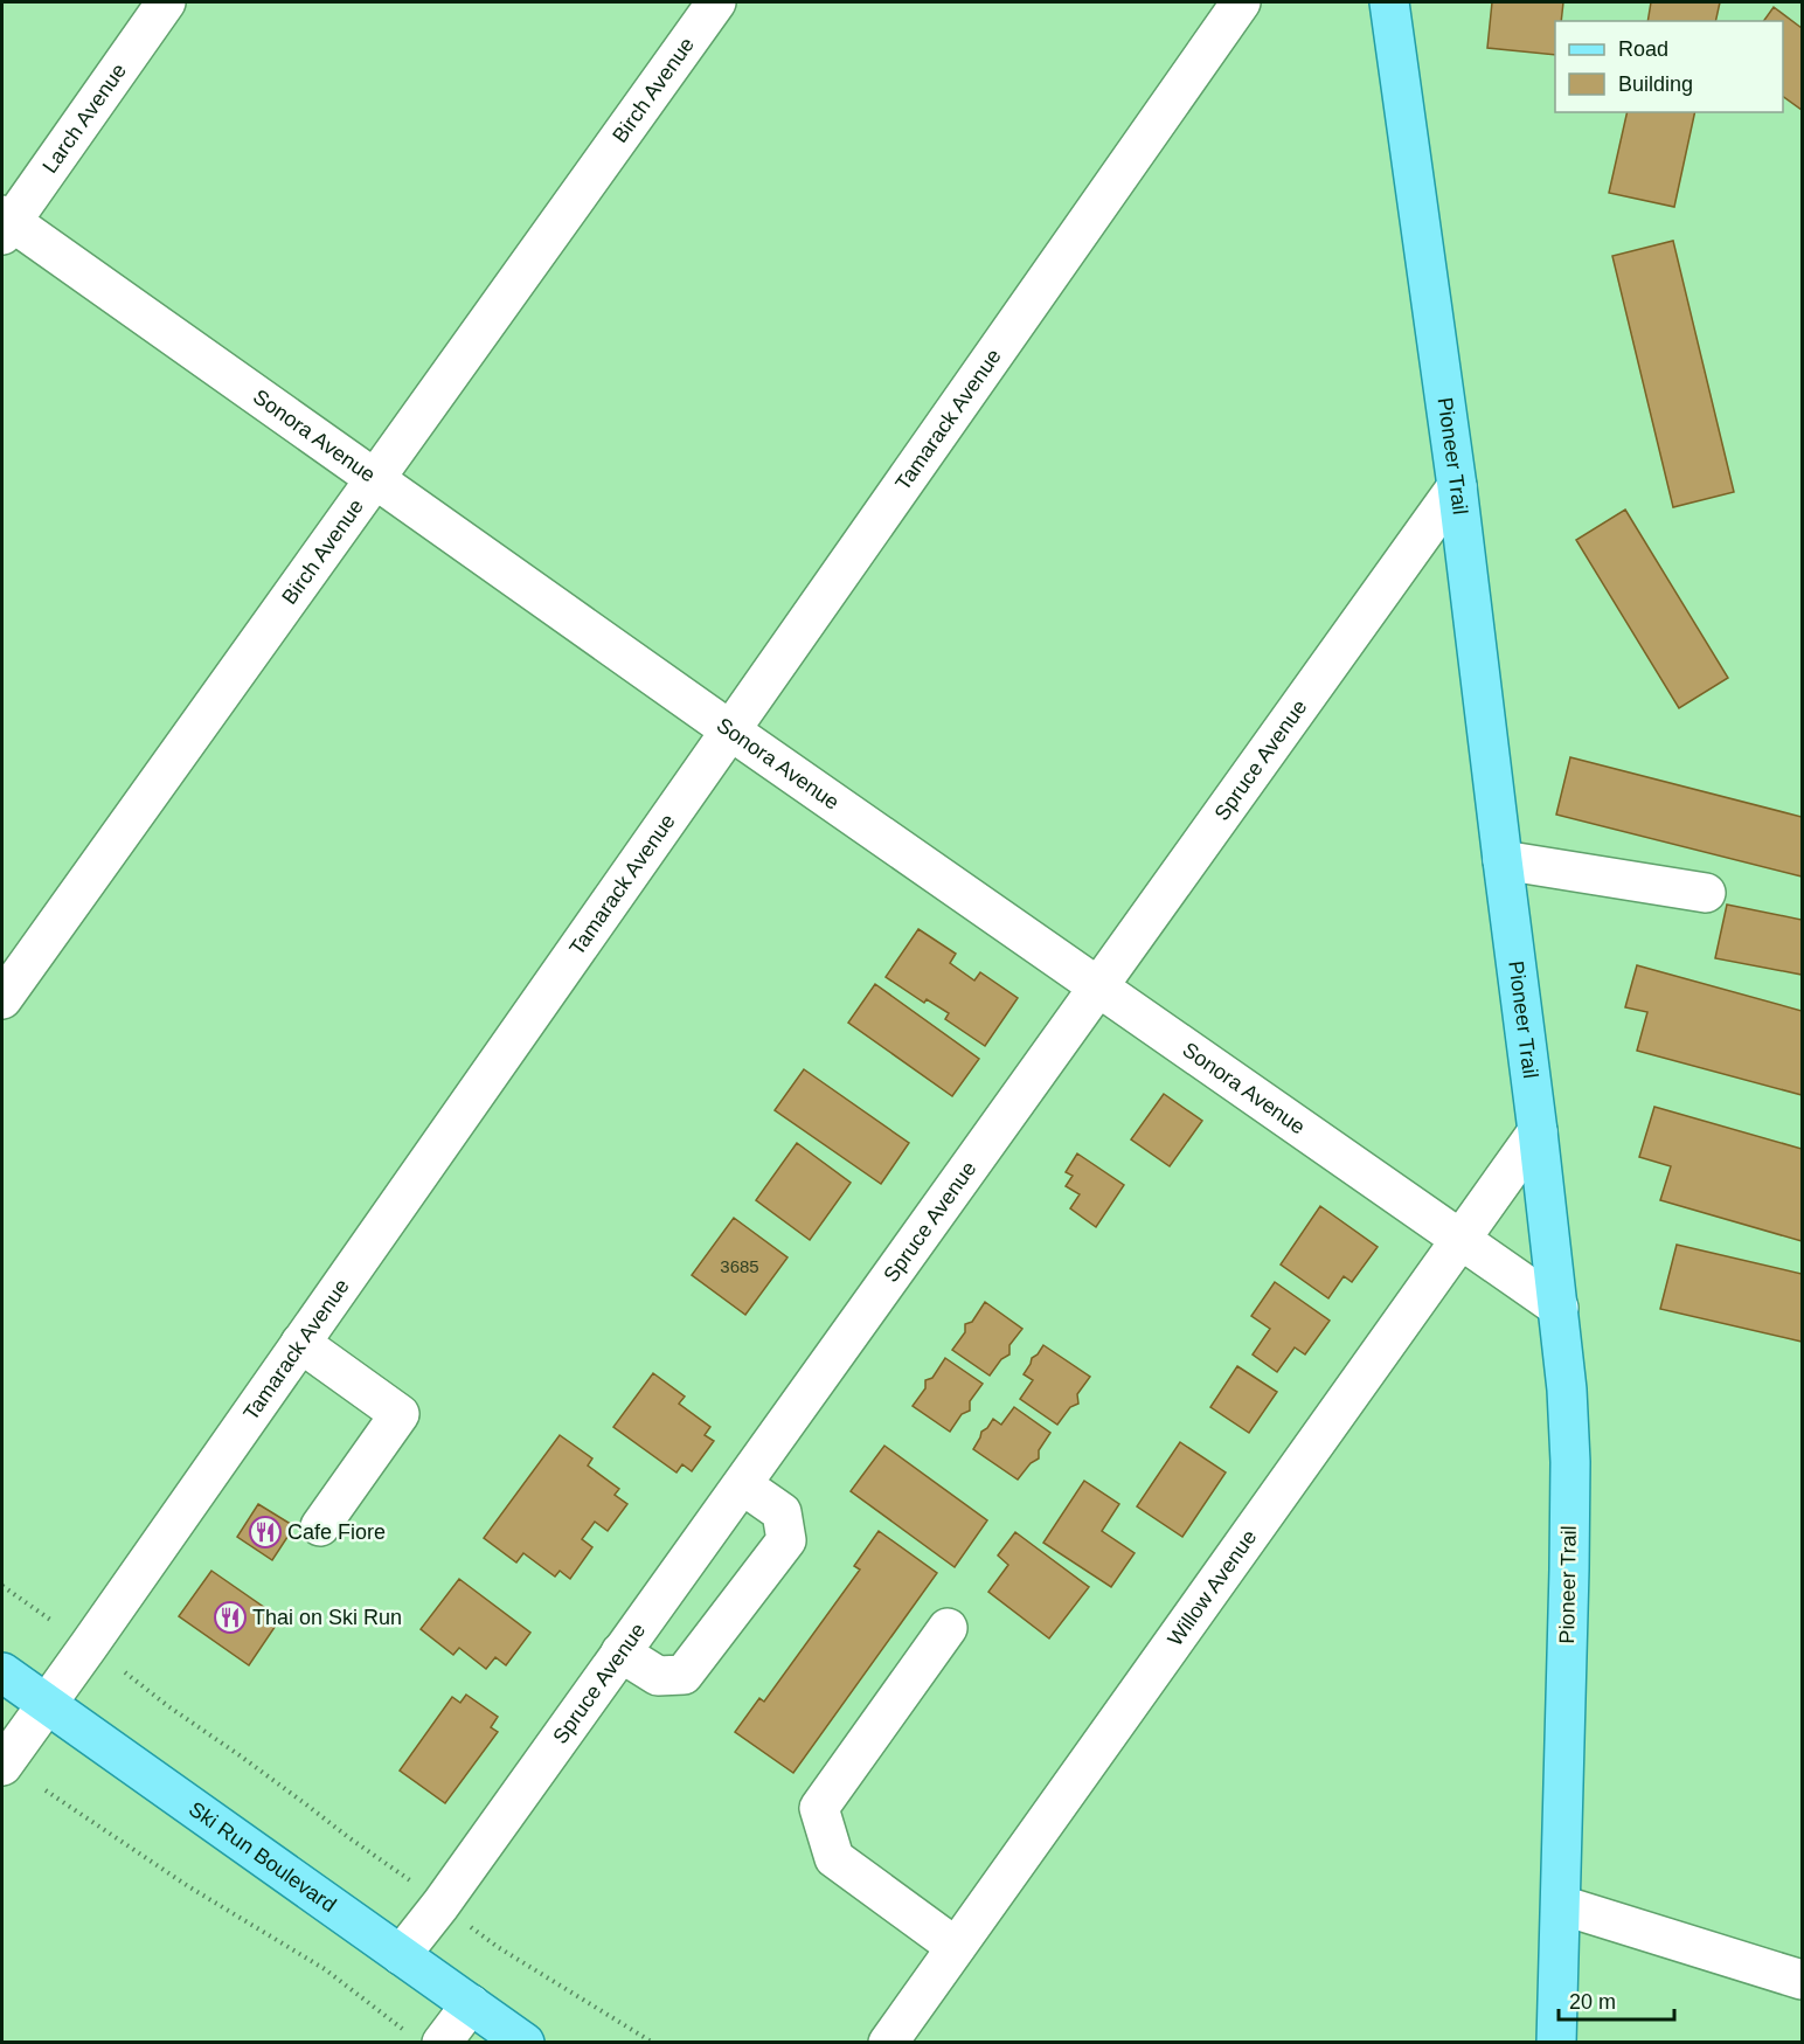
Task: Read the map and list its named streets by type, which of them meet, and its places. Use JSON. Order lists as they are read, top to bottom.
{
  "streets": {
    "main road": ["Pioneer Trail", "Ski Run Boulevard"],
    "street": [
      "Birch Avenue",
      "Larch Avenue",
      "Tamarack Avenue",
      "Sonora Avenue",
      "Spruce Avenue",
      "Willow Avenue"
    ]
  },
  "crossings": [
    ["Birch Avenue", "Sonora Avenue"],
    ["Larch Avenue", "Sonora Avenue"],
    ["Tamarack Avenue", "Sonora Avenue"],
    ["Tamarack Avenue", "Ski Run Boulevard"],
    ["Sonora Avenue", "Pioneer Trail"],
    ["Sonora Avenue", "Spruce Avenue"],
    ["Sonora Avenue", "Willow Avenue"],
    ["Pioneer Trail", "Spruce Avenue"],
    ["Pioneer Trail", "Willow Avenue"],
    ["Spruce Avenue", "Ski Run Boulevard"]
  ],
  "places": {
    "restaurant": ["Cafe Fiore", "Thai on Ski Run"]
  },
  "house_numbers": ["3685"],
  "legend": ["Road", "Building"],
  "scale_bar": "20 m"
}
